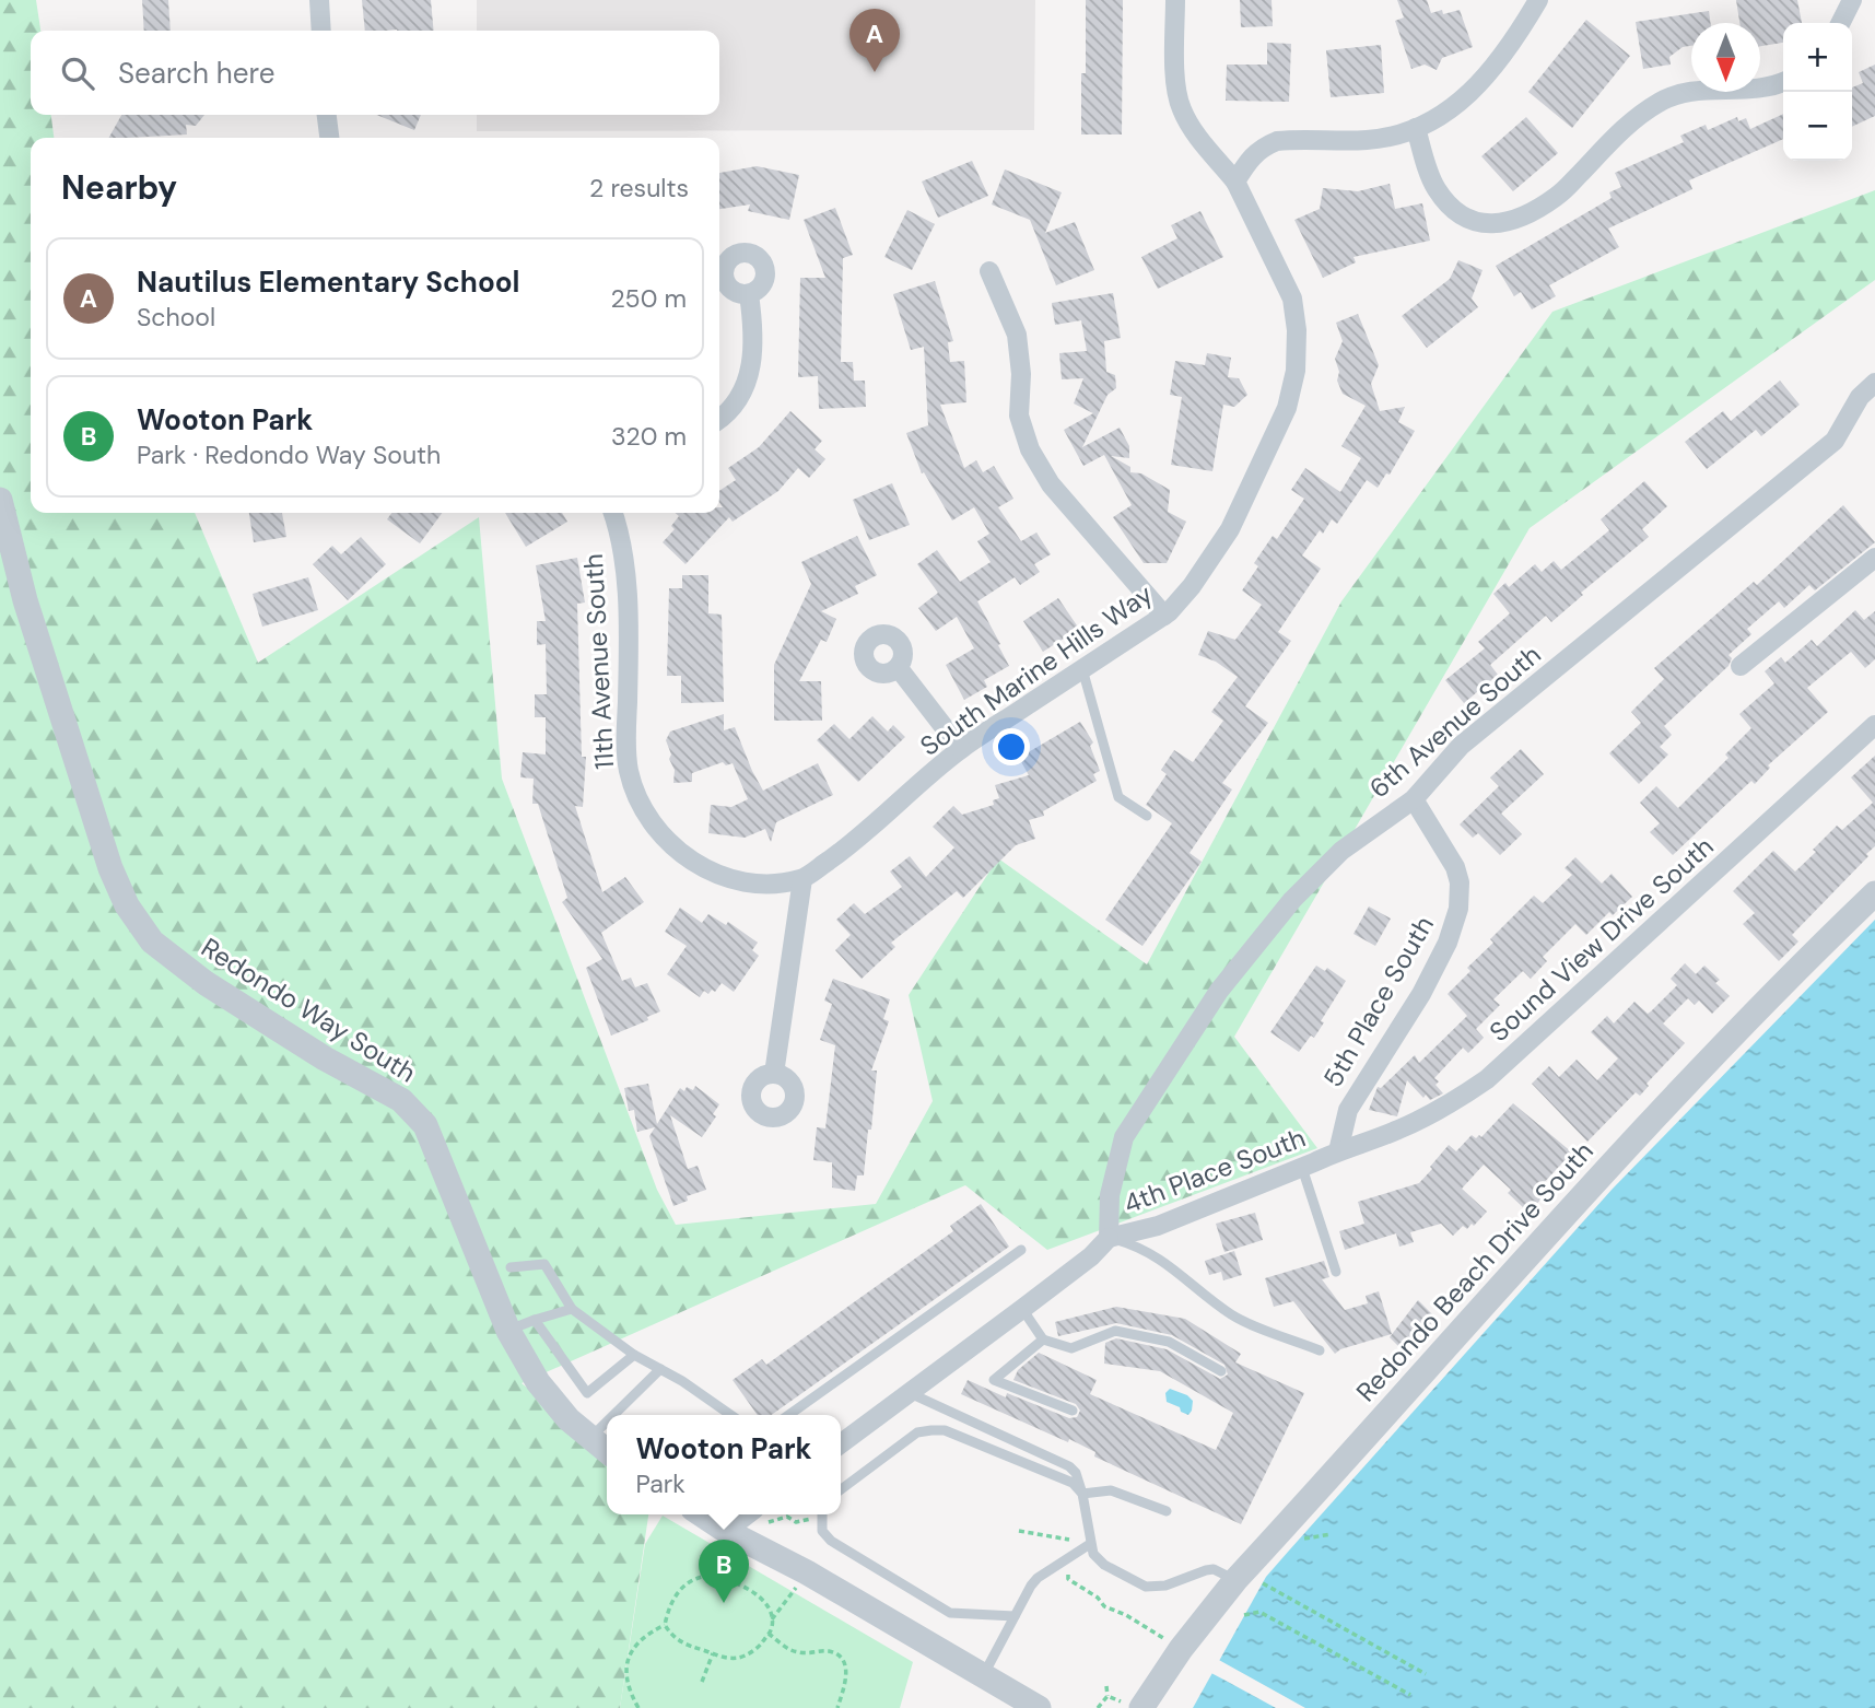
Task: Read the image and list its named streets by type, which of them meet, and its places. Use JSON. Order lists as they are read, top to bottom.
{
  "streets": {
    "street": [
      "11th Avenue South",
      "South Marine Hills Way",
      "6th Avenue South",
      "Sound View Drive South",
      "5th Place South",
      "Redondo Way South",
      "4th Place South",
      "Redondo Beach Drive South"
    ]
  },
  "crossings": [
    ["11th Avenue South", "South Marine Hills Way"],
    ["6th Avenue South", "5th Place South"],
    ["6th Avenue South", "4th Place South"],
    ["Sound View Drive South", "5th Place South"],
    ["Sound View Drive South", "4th Place South"],
    ["5th Place South", "4th Place South"]
  ],
  "north": "bottom",
  "page": {
    "pins": ["A", "B"],
    "map_buttons": ["+", "−"],
    "search": "Search here",
    "heading": ["Nearby", "2 results"],
    "list": [
      {
        "mark": "A",
        "name": "Nautilus Elementary School",
        "note": "School",
        "value": "250 m"
      },
      {
        "mark": "B",
        "name": "Wooton Park",
        "note": "Park · Redondo Way South",
        "value": "320 m"
      }
    ],
    "popup": ["Wooton Park", "Park"]
  }
}
